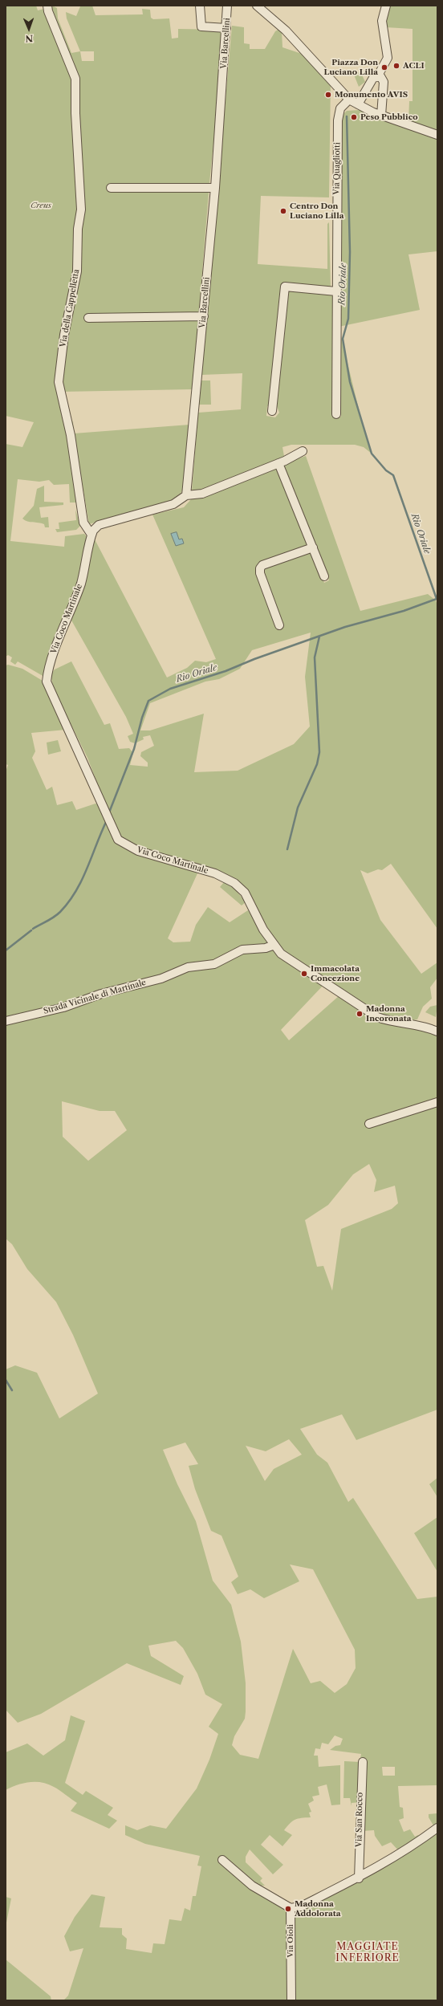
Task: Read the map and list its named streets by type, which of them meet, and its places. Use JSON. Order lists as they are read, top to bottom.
{
  "streets": {
    "street": [
      "Via Barcellini",
      "Via Quagliotti",
      "Via della Cappelletta",
      "Via Coco Martinale",
      "Strada Vicinale di Martinale",
      "Via San Rocco",
      "Via Oioli"
    ]
  },
  "crossings": [
    ["Via della Cappelletta", "Via Coco Martinale"],
    ["Via Coco Martinale", "Strada Vicinale di Martinale"]
  ],
  "districts": ["MAGGIATE INFERIORE"],
  "water": ["Rio Oriale"],
  "parks": ["Creus"],
  "places": [
    "ACLI",
    "Piazza Don Luciano Lilla",
    "Monumento AVIS",
    "Peso Pubblico",
    "Centro Don Luciano Lilla",
    "Immacolata Concezione",
    "Madonna Incoronata",
    "Madonna Addolorata"
  ],
  "north": "bottom"
}
